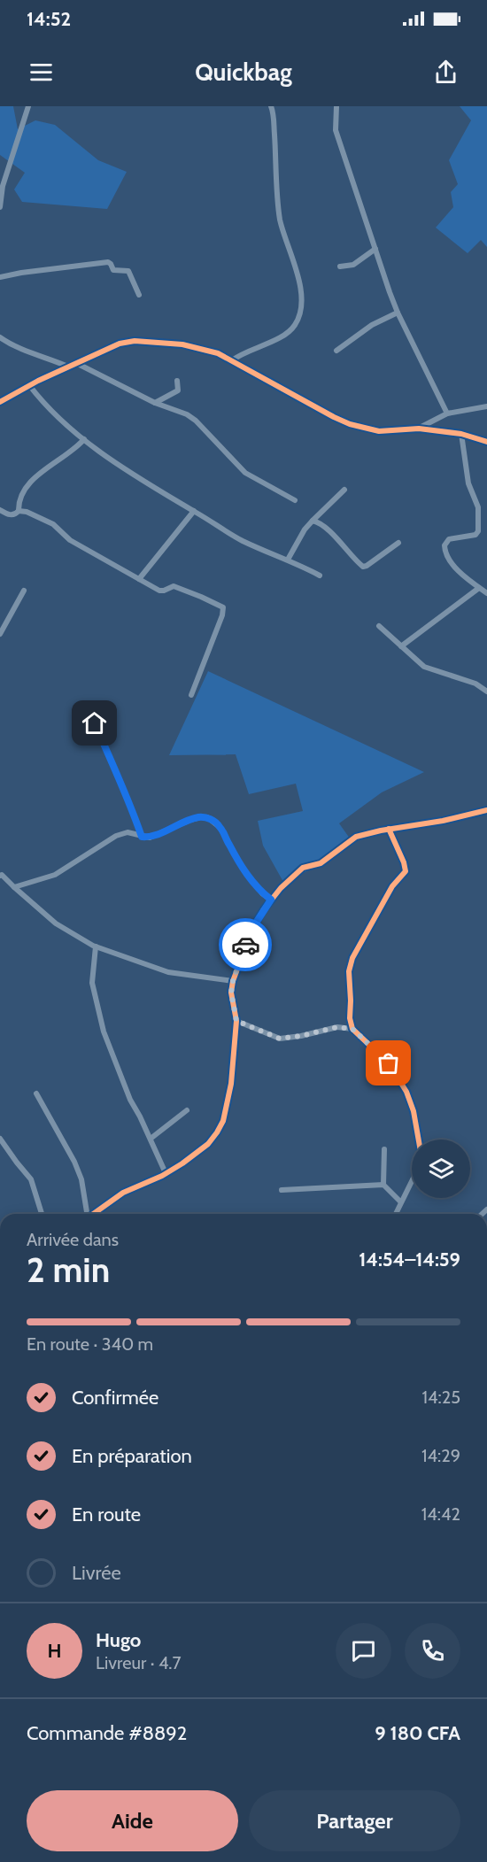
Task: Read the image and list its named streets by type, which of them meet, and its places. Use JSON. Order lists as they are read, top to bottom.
{
  "page": {
    "status": "14:52",
    "header": "Quickbag",
    "heading": ["2 min", "Arrivée dans", "14:54–14:59"],
    "panel": [
      "Hugo",
      "Livreur · 4.7",
      "Commande #8892",
      "9 180 CFA"
    ],
    "bar": "En route · 340 m",
    "list": [
      ["Confirmée", "14:25"],
      ["En préparation", "14:29"],
      ["En route", "14:42"],
      "Livrée"
    ],
    "round": "H",
    "buttons": ["Aide", "Partager"]
  }
}
